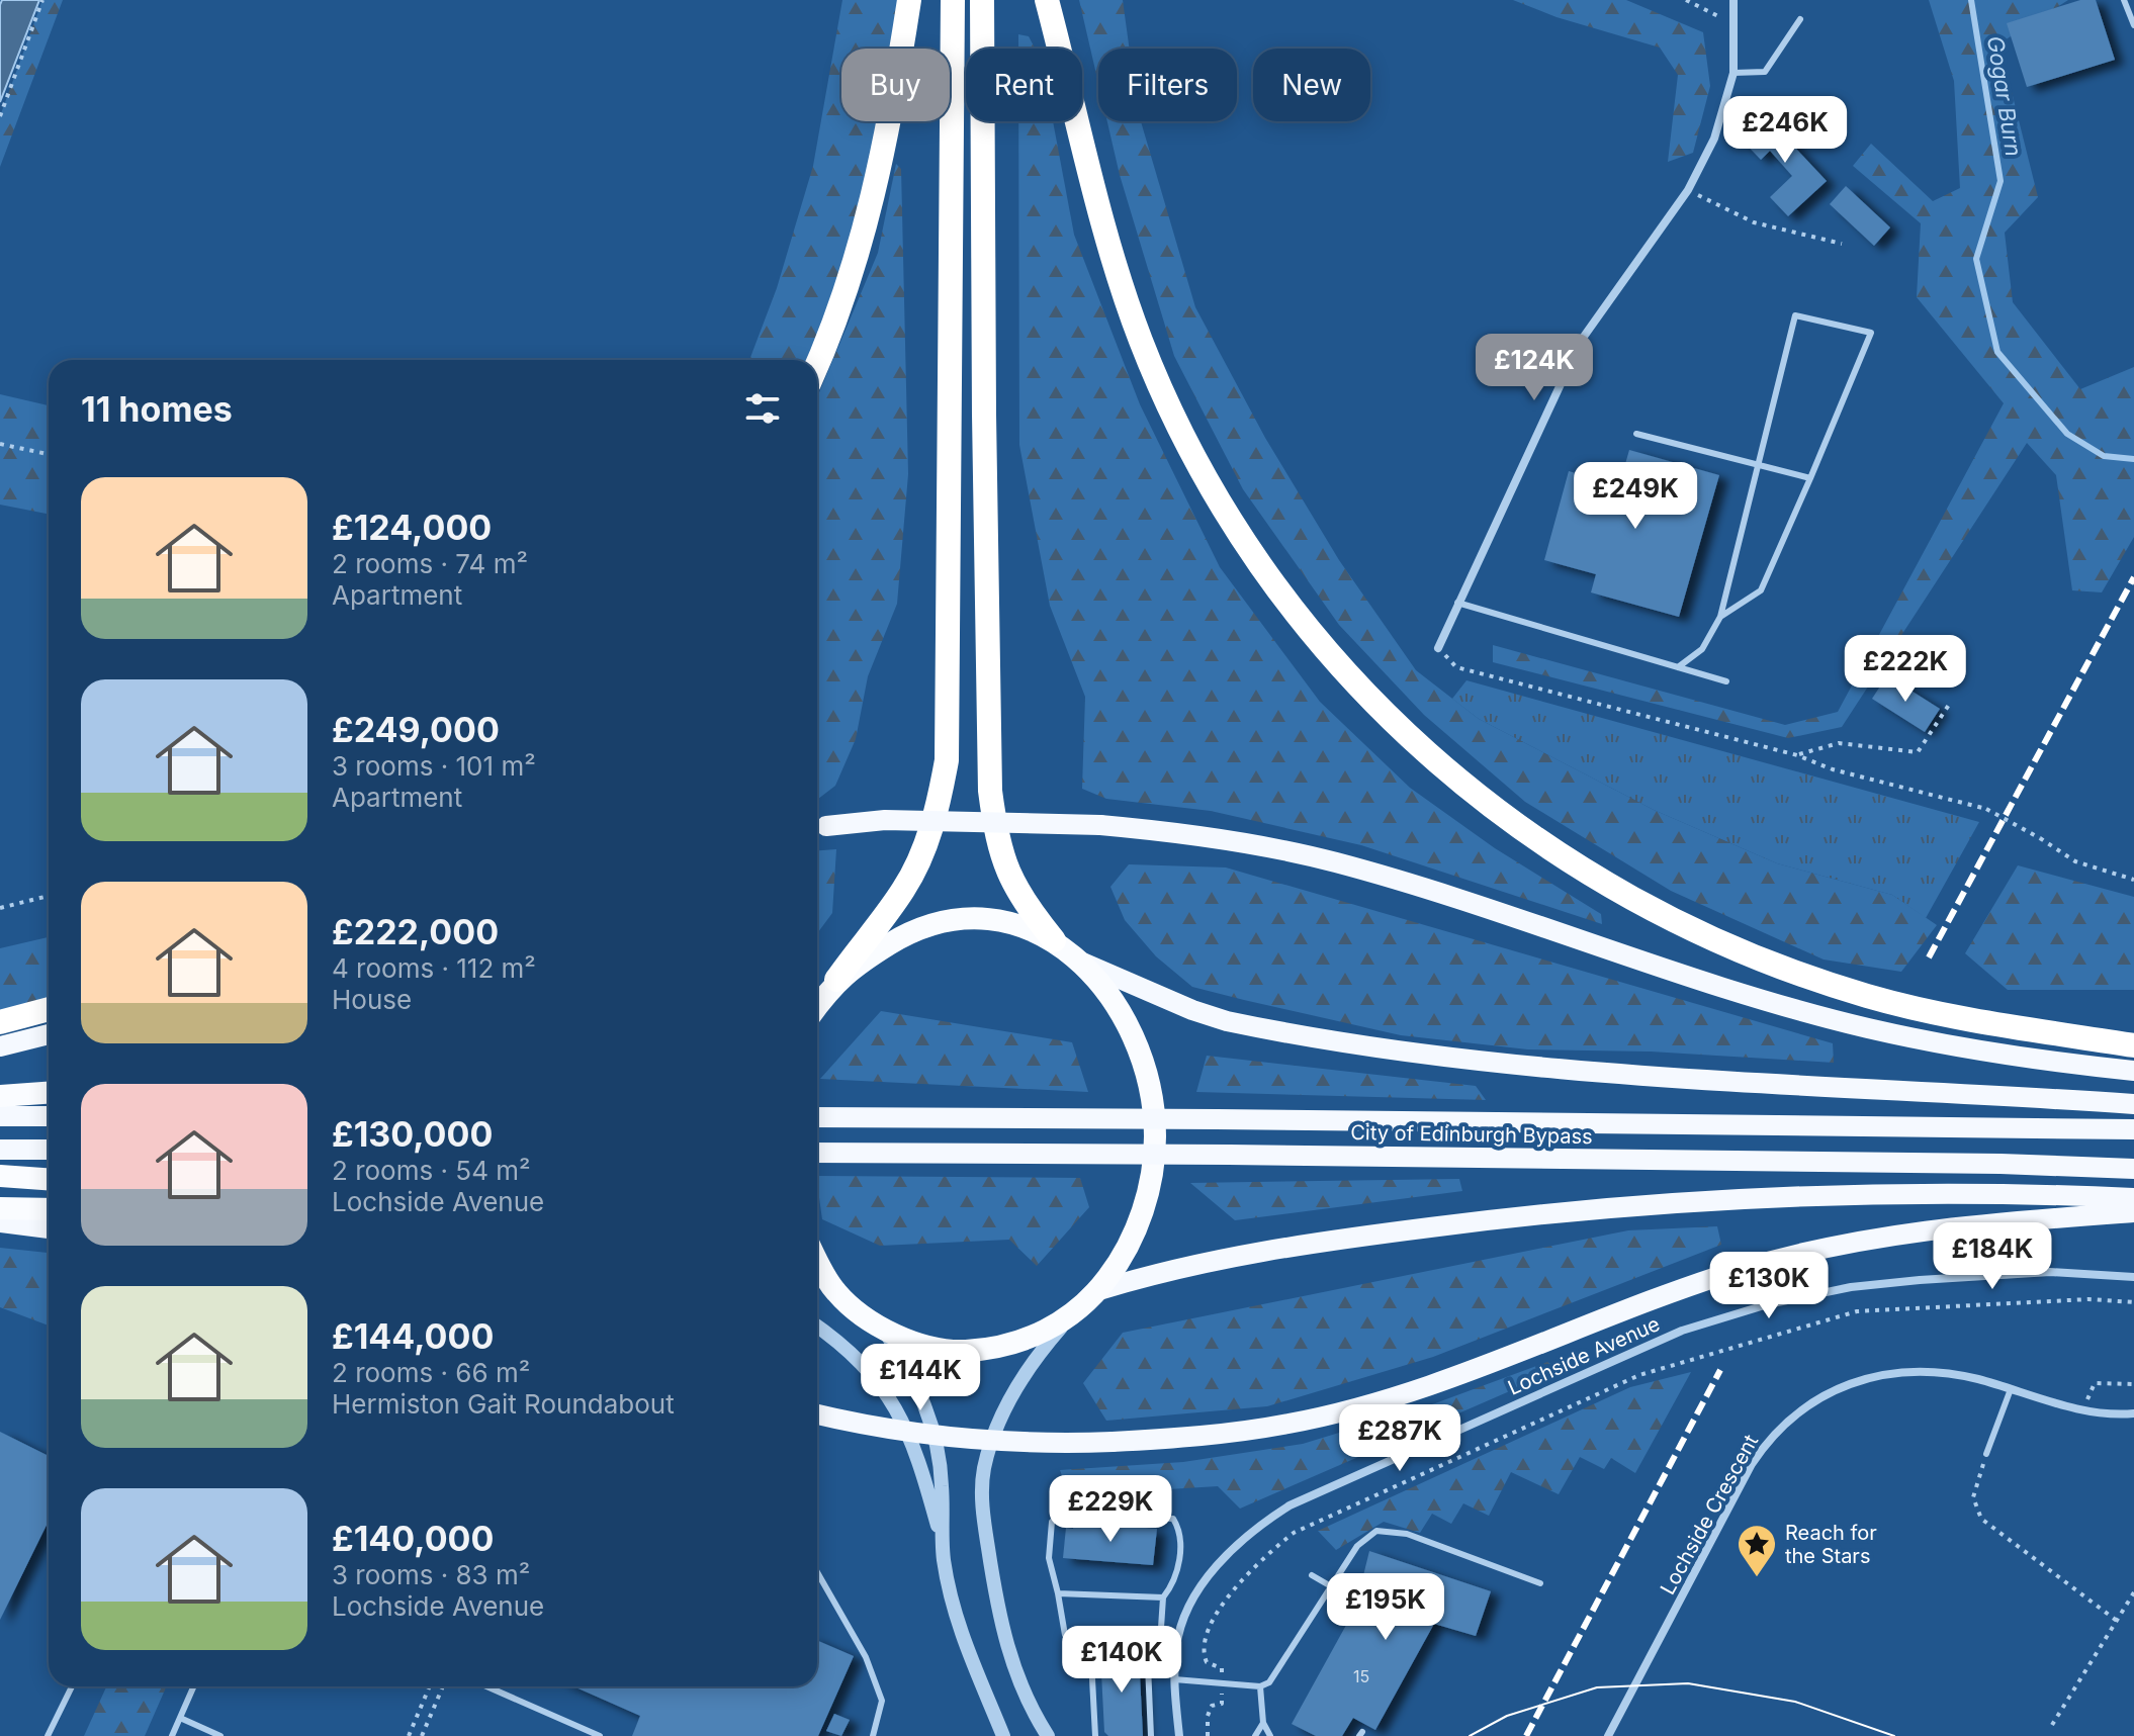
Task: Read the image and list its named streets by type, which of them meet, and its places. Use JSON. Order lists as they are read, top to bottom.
{
  "streets": {
    "main road": ["City of Edinburgh Bypass"],
    "street": ["Lochside Avenue", "Lochside Crescent"]
  },
  "water": ["Gogar Burn"],
  "places": {
    "place": ["Reach for the Stars"]
  },
  "house_numbers": ["15"],
  "page": {
    "chip": [
      "Buy",
      "Rent",
      "Filters",
      "New"
    ],
    "price": [
      "£246K",
      "£124K",
      "£249K",
      "£222K",
      "£184K",
      "£130K",
      "£144K",
      "£287K",
      "£229K",
      "£195K",
      "£140K"
    ],
    "heading": "11 homes",
    "list": [
      {
        "name": "£124,000",
        "note": "2 rooms · 74 m² · Apartment"
      },
      {
        "name": "£249,000",
        "note": "3 rooms · 101 m² · Apartment"
      },
      {
        "name": "£222,000",
        "note": "4 rooms · 112 m² · House"
      },
      {
        "name": "£130,000",
        "note": "2 rooms · 54 m² · Lochside Avenue"
      },
      {
        "name": "£144,000",
        "note": "2 rooms · 66 m² · Hermiston Gait Roundabout"
      },
      {
        "name": "£140,000",
        "note": "3 rooms · 83 m² · Lochside Avenue"
      }
    ]
  }
}
